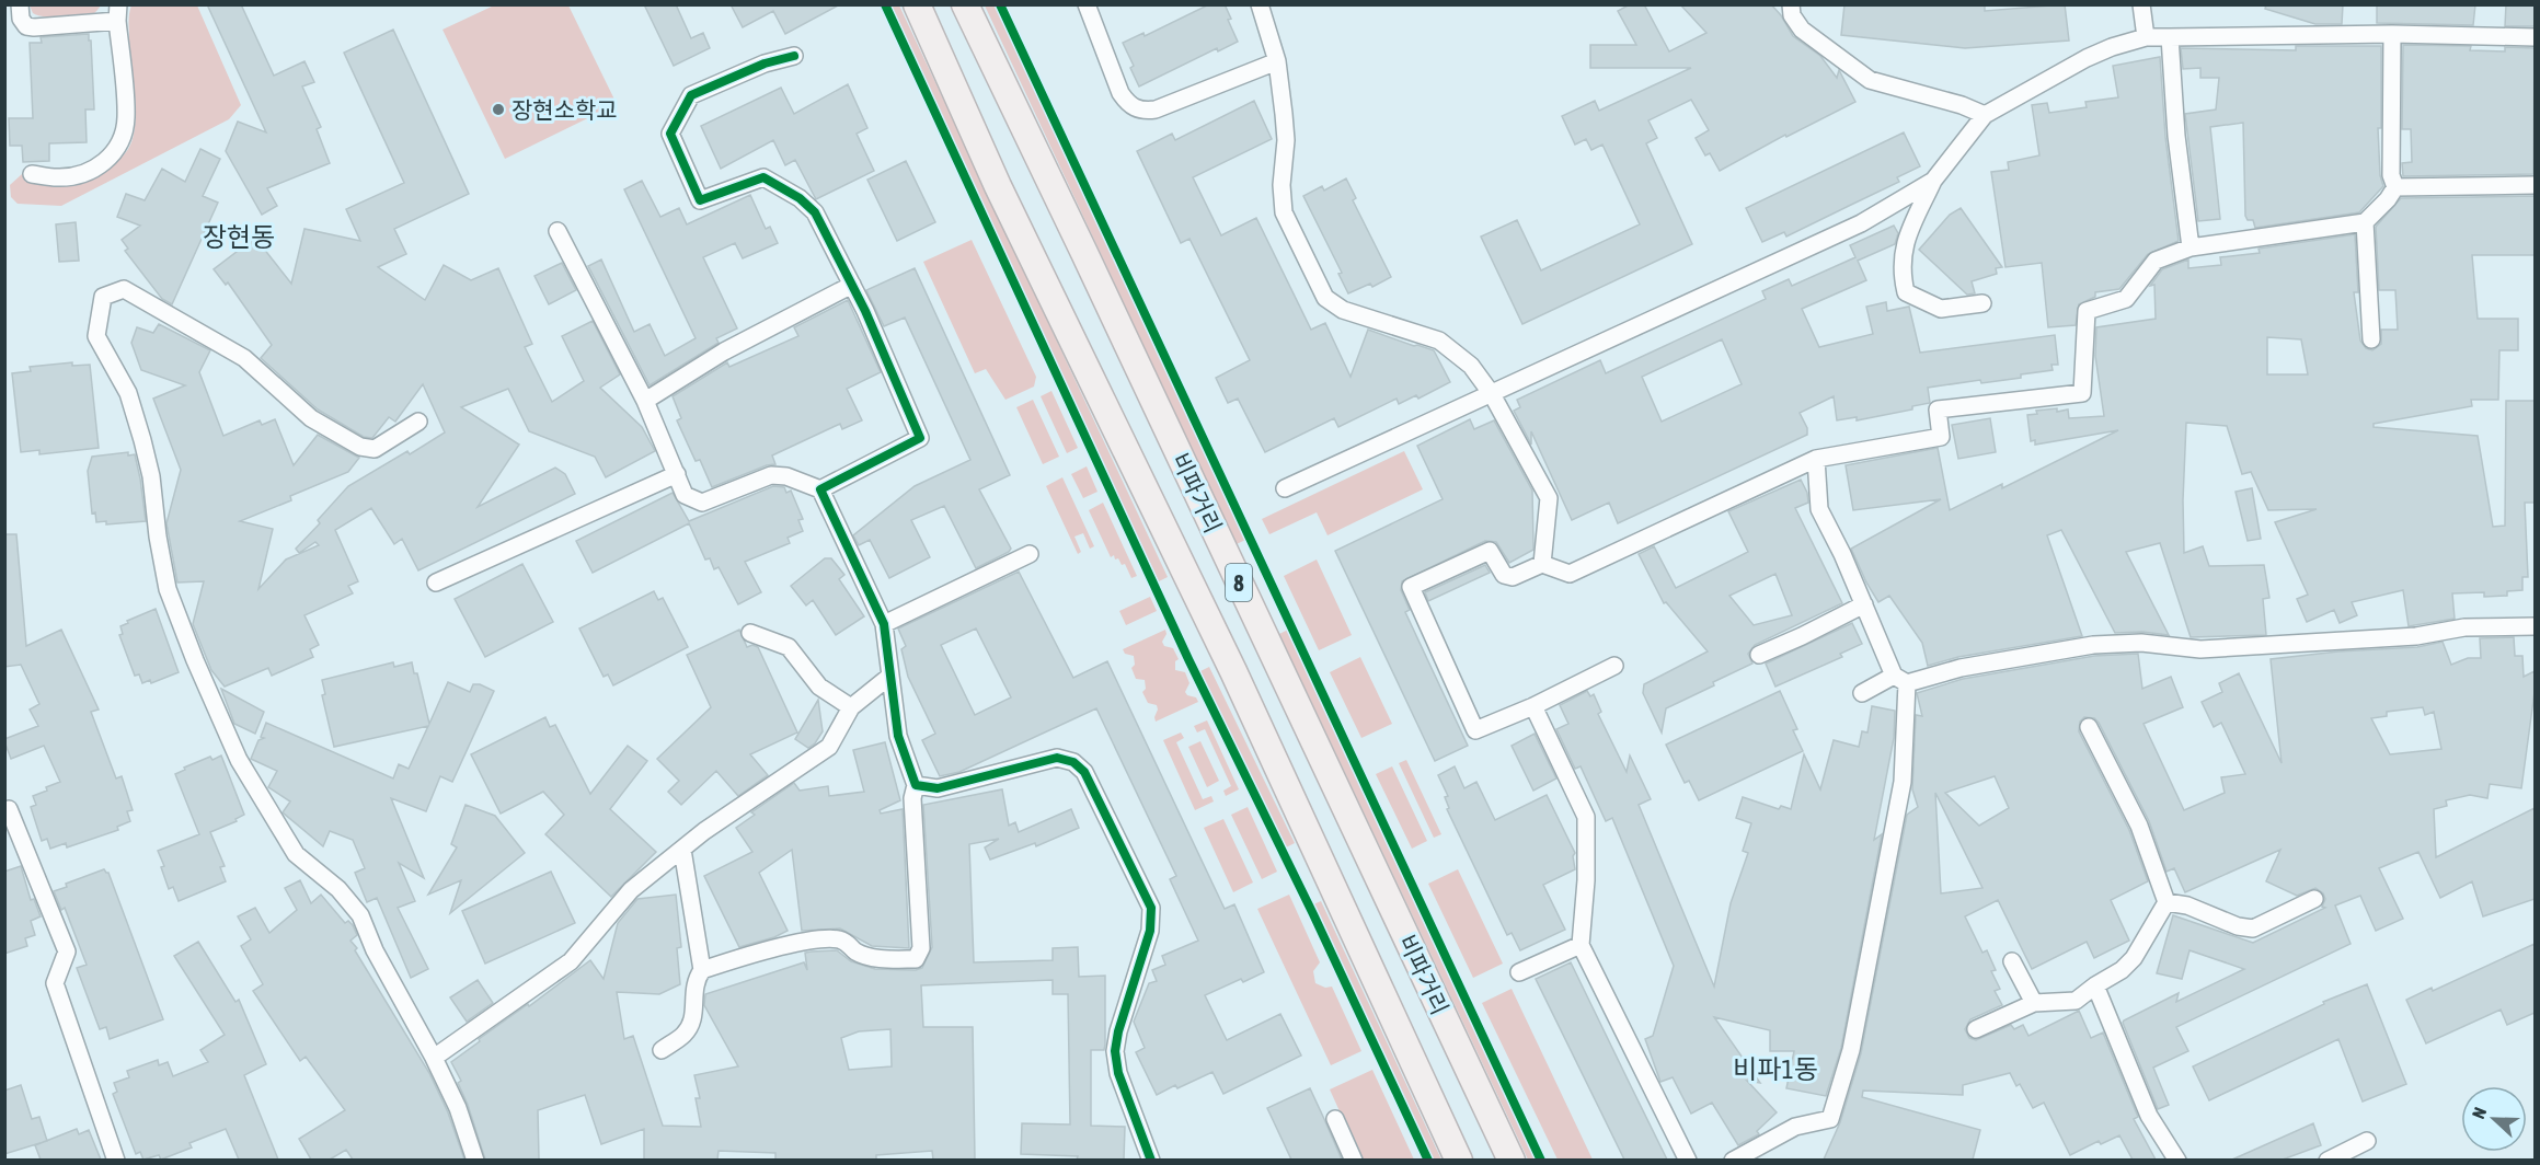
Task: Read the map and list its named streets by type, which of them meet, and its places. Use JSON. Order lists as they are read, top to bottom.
{
  "streets": {
    "main road": ["비파거리", "8"]
  },
  "districts": ["장현동", "비파1동"],
  "places": ["장현소학교"],
  "north": "left"
}
